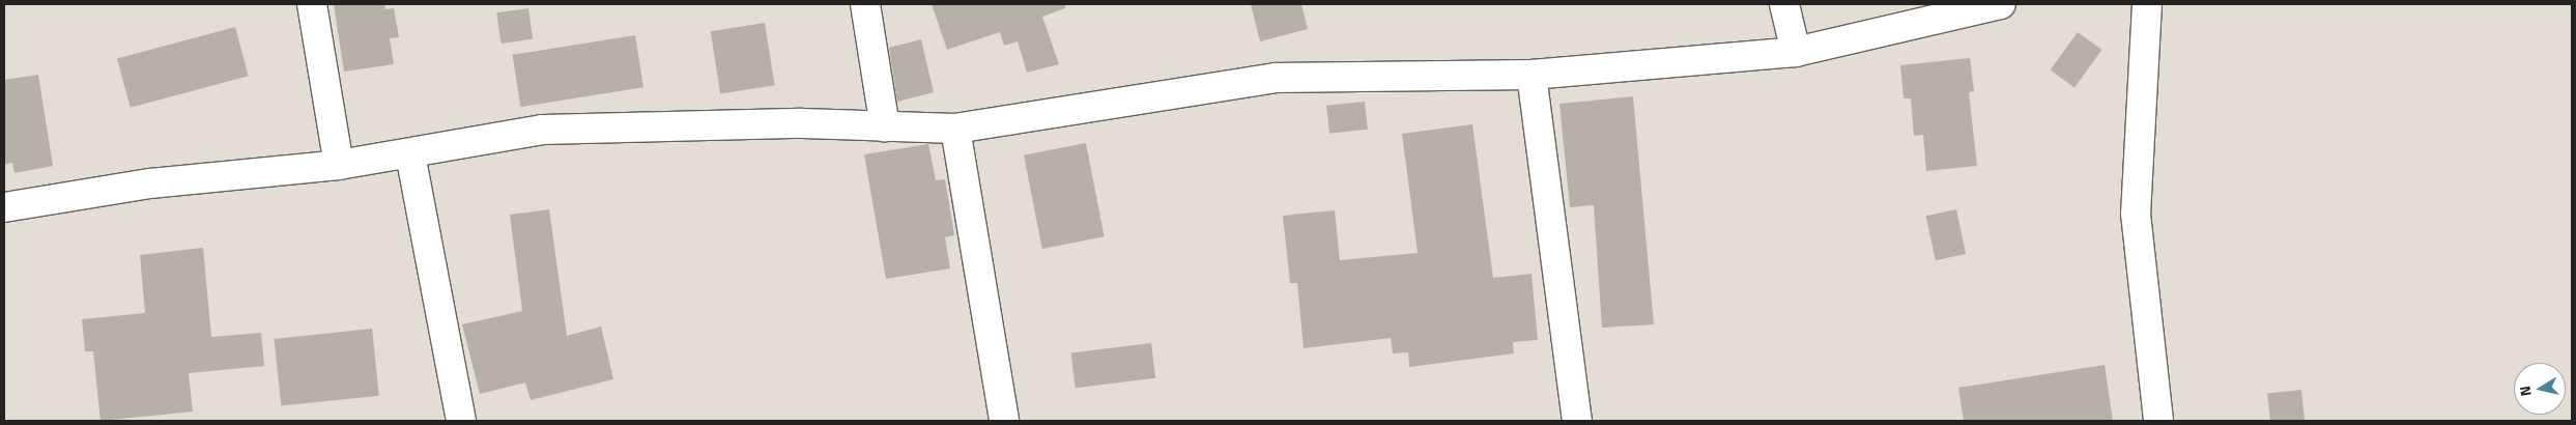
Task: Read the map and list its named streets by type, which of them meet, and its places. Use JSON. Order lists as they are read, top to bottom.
{
  "north": "left"
}
